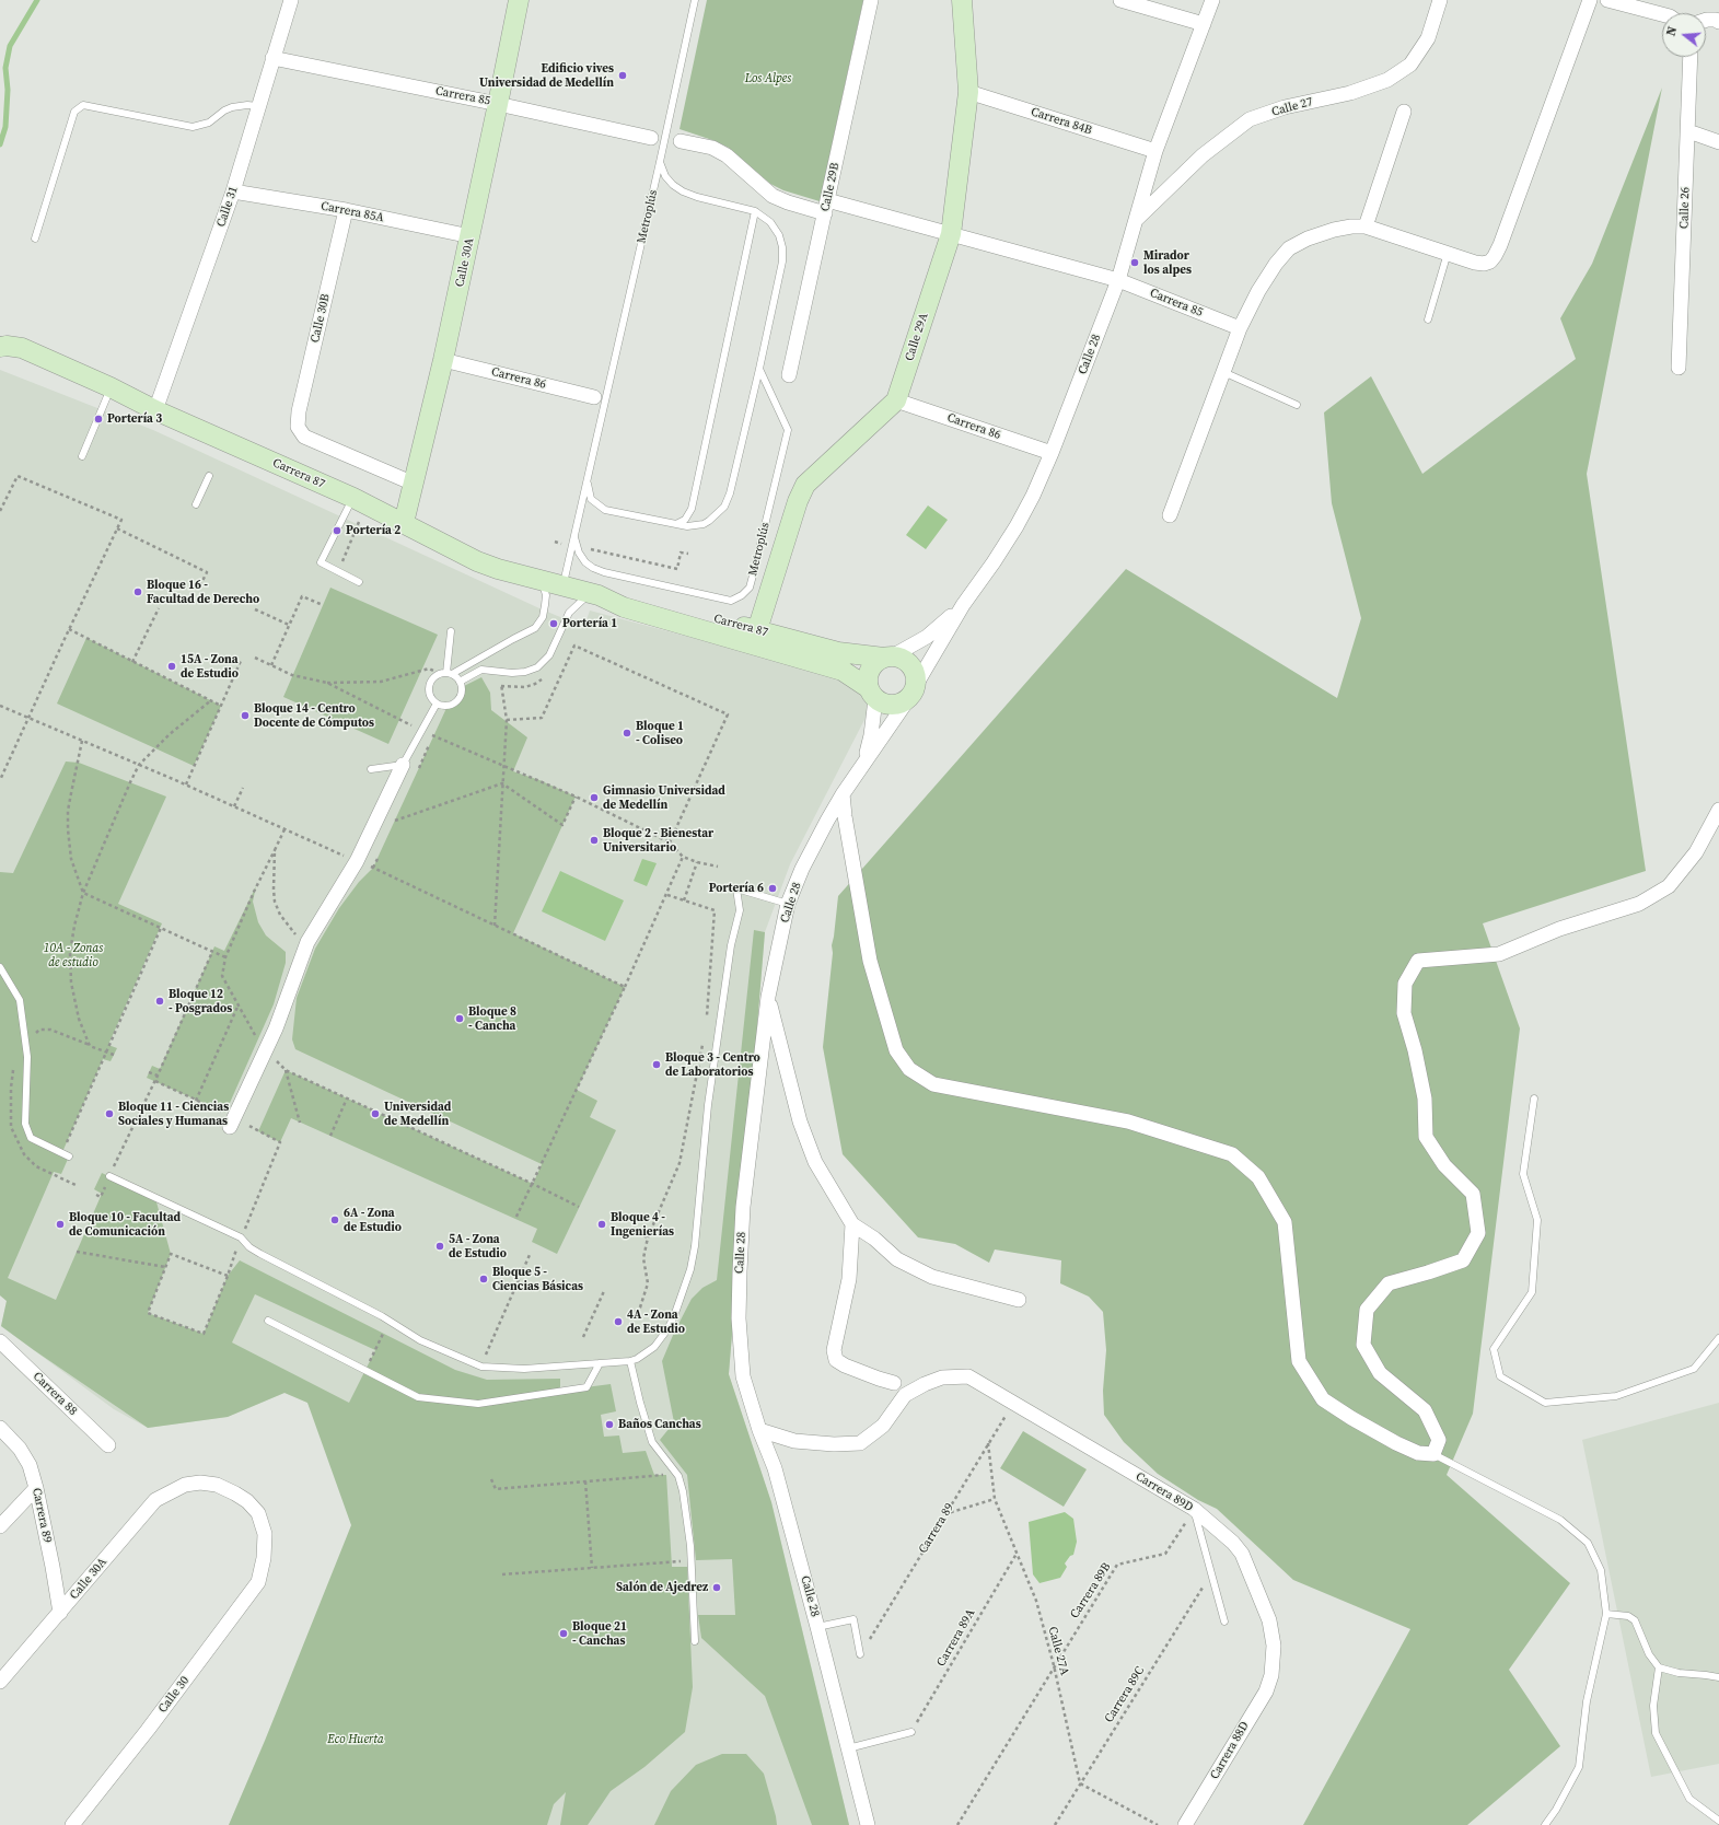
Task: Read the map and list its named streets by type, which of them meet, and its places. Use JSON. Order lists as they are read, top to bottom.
{
  "streets": {
    "street": [
      "Carrera 85",
      "Calle 27",
      "Carrera 84B",
      "Calle 29B",
      "Calle 31",
      "Calle 26",
      "Carrera 85A",
      "Calle 30A",
      "Calle 30B",
      "Calle 29A",
      "Calle 28",
      "Carrera 86",
      "Carrera 87",
      "Carrera 88",
      "Carrera 89D",
      "Carrera 89",
      "Calle 30",
      "Carrera 88D"
    ],
    "lane": ["Metroplús"],
    "path": [
      "Carrera 89B",
      "Carrera 89A",
      "Calle 27A",
      "Carrera 89C"
    ]
  },
  "crossings": [
    ["Carrera 85", "Calle 29B"],
    ["Carrera 85", "Calle 31"],
    ["Carrera 85", "Calle 30A"],
    ["Carrera 85", "Calle 29A"],
    ["Carrera 85", "Calle 28"],
    ["Calle 27", "Calle 28"],
    ["Carrera 84B", "Calle 29A"],
    ["Carrera 84B", "Calle 28"],
    ["Calle 31", "Carrera 85A"],
    ["Calle 31", "Carrera 87"],
    ["Carrera 85A", "Calle 30A"],
    ["Carrera 85A", "Calle 30B"],
    ["Metroplús", "Carrera 87"],
    ["Calle 30A", "Calle 30B"],
    ["Calle 30A", "Carrera 86"],
    ["Calle 30A", "Carrera 87"],
    ["Calle 30A", "Carrera 89"],
    ["Calle 30A", "Calle 30"],
    ["Calle 29A", "Carrera 86"],
    ["Calle 29A", "Carrera 87"],
    ["Calle 28", "Carrera 86"],
    ["Calle 28", "Carrera 87"],
    ["Calle 28", "Carrera 89D"],
    ["Carrera 89D", "Carrera 89"],
    ["Carrera 89D", "Carrera 89B"],
    ["Carrera 89D", "Carrera 88D"],
    ["Carrera 89", "Calle 27A"],
    ["Carrera 89B", "Calle 27A"],
    ["Carrera 89A", "Calle 27A"],
    ["Calle 27A", "Carrera 89C"]
  ],
  "parks": ["Los Alpes", "10A - Zonas de estudio", "Eco Huerta"],
  "places": [
    "Edificio vives Universidad de Medellín",
    "Mirador los alpes",
    "Portería 3",
    "Portería 2",
    "Bloque 16 - Facultad de Derecho",
    "Portería 1",
    "15A - Zona de Estudio",
    "Bloque 14 - Centro Docente de Cómputos",
    "Bloque 1 - Coliseo",
    "Gimnasio Universidad de Medellín",
    "Bloque 2 - Bienestar Universitario",
    "Portería 6",
    "Bloque 12 - Posgrados",
    "Bloque 8 - Cancha",
    "Bloque 3 - Centro de Laboratorios",
    "Bloque 11 - Ciencias Sociales y Humanas",
    "Universidad de Medellín",
    "6A - Zona de Estudio",
    "Bloque 10 - Facultad de Comunicación",
    "Bloque 4 - Ingenierías",
    "5A - Zona de Estudio",
    "Bloque 5 - Ciencias Básicas",
    "4A - Zona de Estudio",
    "Baños Canchas",
    "Salón de Ajedrez",
    "Bloque 21 - Canchas"
  ],
  "north": "left"
}
